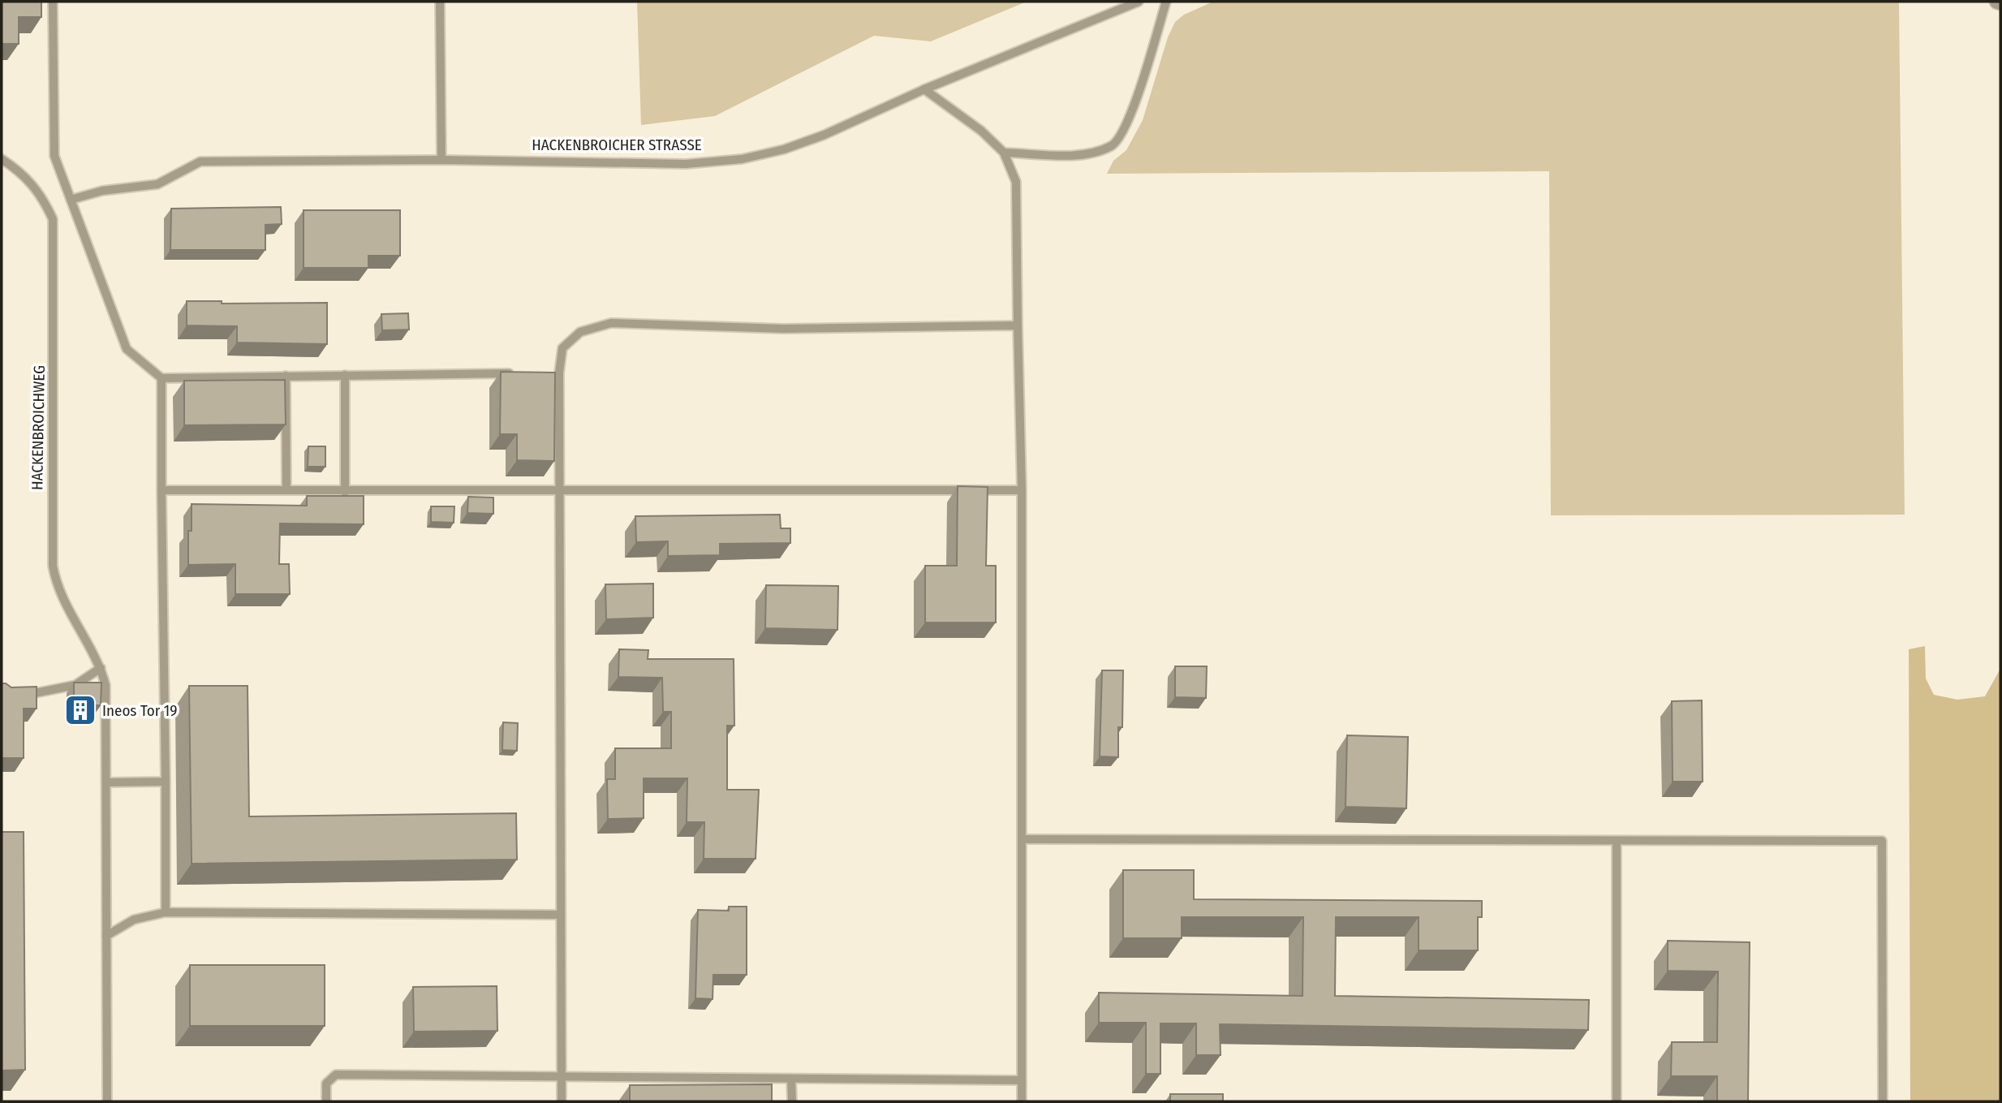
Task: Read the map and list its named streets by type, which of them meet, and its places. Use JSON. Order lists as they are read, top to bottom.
{
  "streets": {
    "lane": ["HACKENBROICHER STRASSE", "HACKENBROICHWEG"]
  },
  "places": {
    "building": ["Ineos Tor 19"]
  }
}
